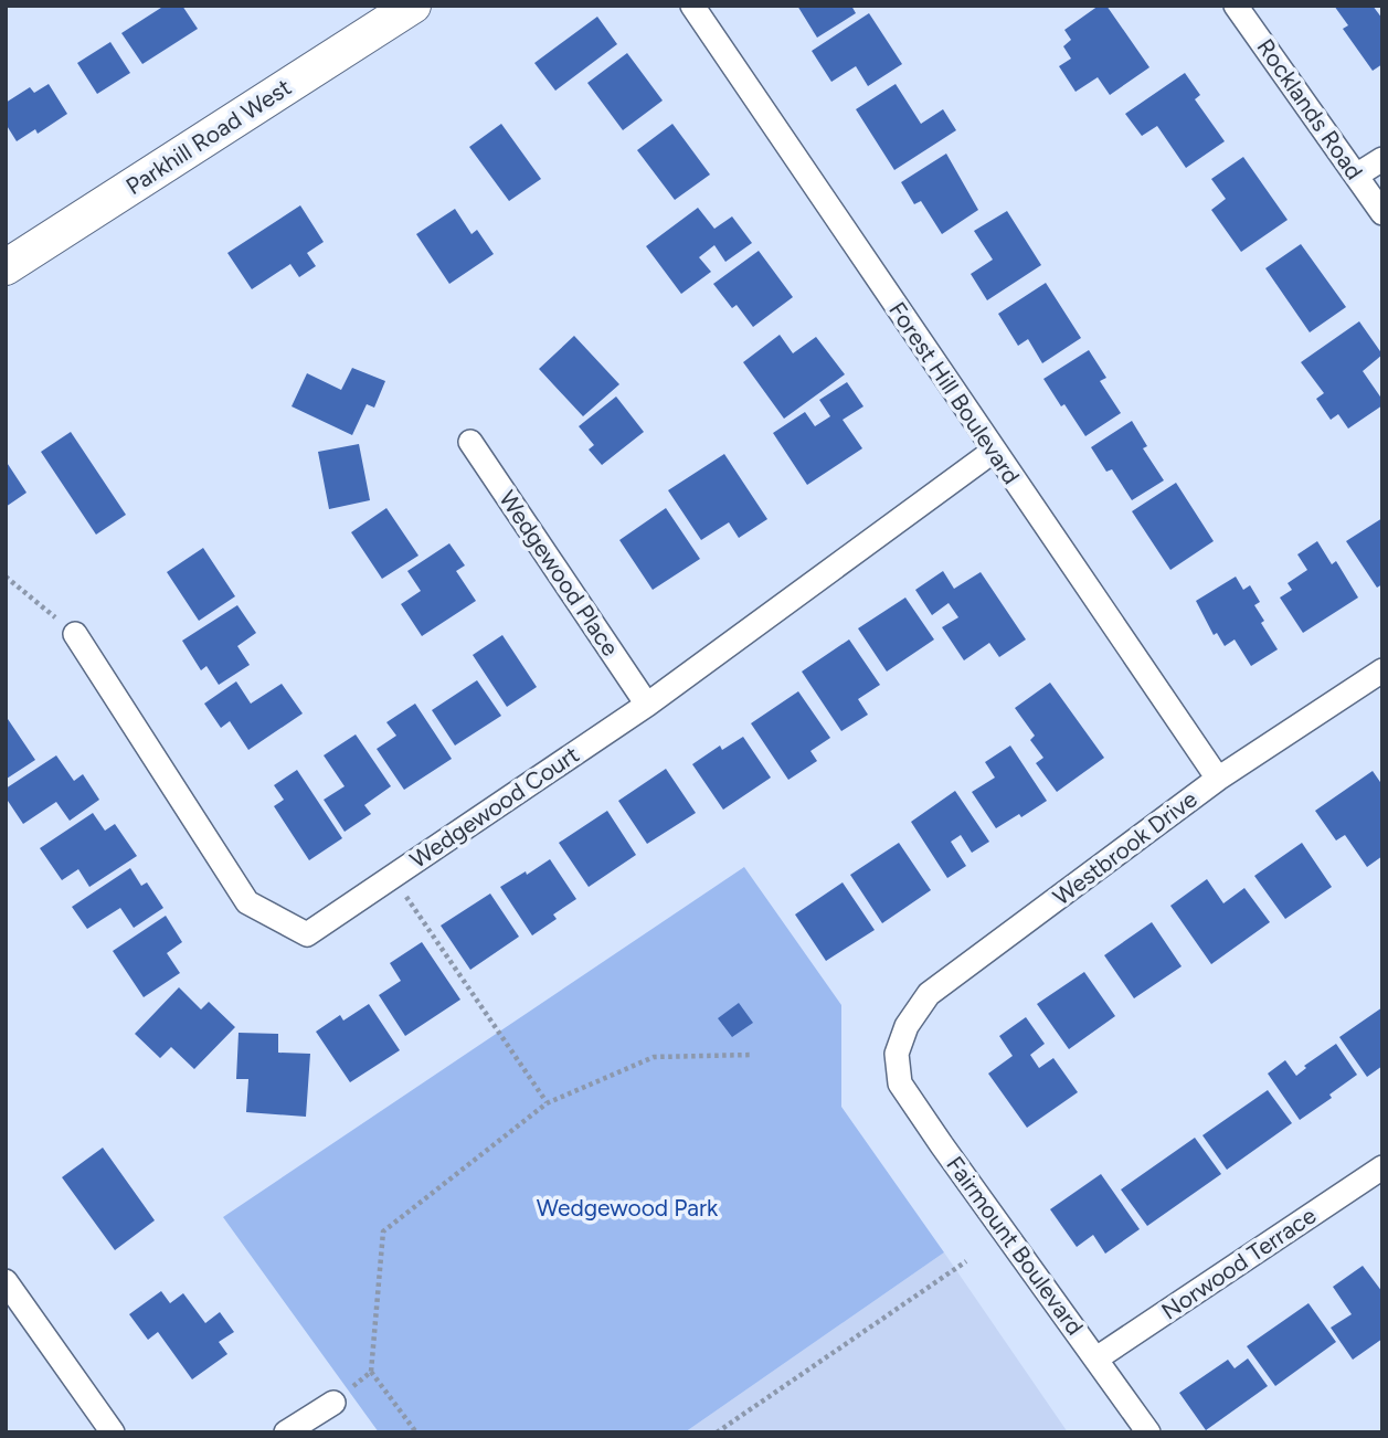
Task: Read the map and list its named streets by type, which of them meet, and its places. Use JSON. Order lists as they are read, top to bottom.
{
  "streets": {
    "main road": ["Parkhill Road West"],
    "street": [
      "Rocklands Road",
      "Forest Hill Boulevard",
      "Wedgewood Place",
      "Wedgewood Court",
      "Westbrook Drive",
      "Fairmount Boulevard",
      "Norwood Terrace"
    ]
  },
  "crossings": [
    ["Forest Hill Boulevard", "Wedgewood Court"],
    ["Forest Hill Boulevard", "Westbrook Drive"],
    ["Wedgewood Place", "Wedgewood Court"],
    ["Westbrook Drive", "Fairmount Boulevard"],
    ["Fairmount Boulevard", "Norwood Terrace"]
  ],
  "parks": ["Wedgewood Park"]
}
